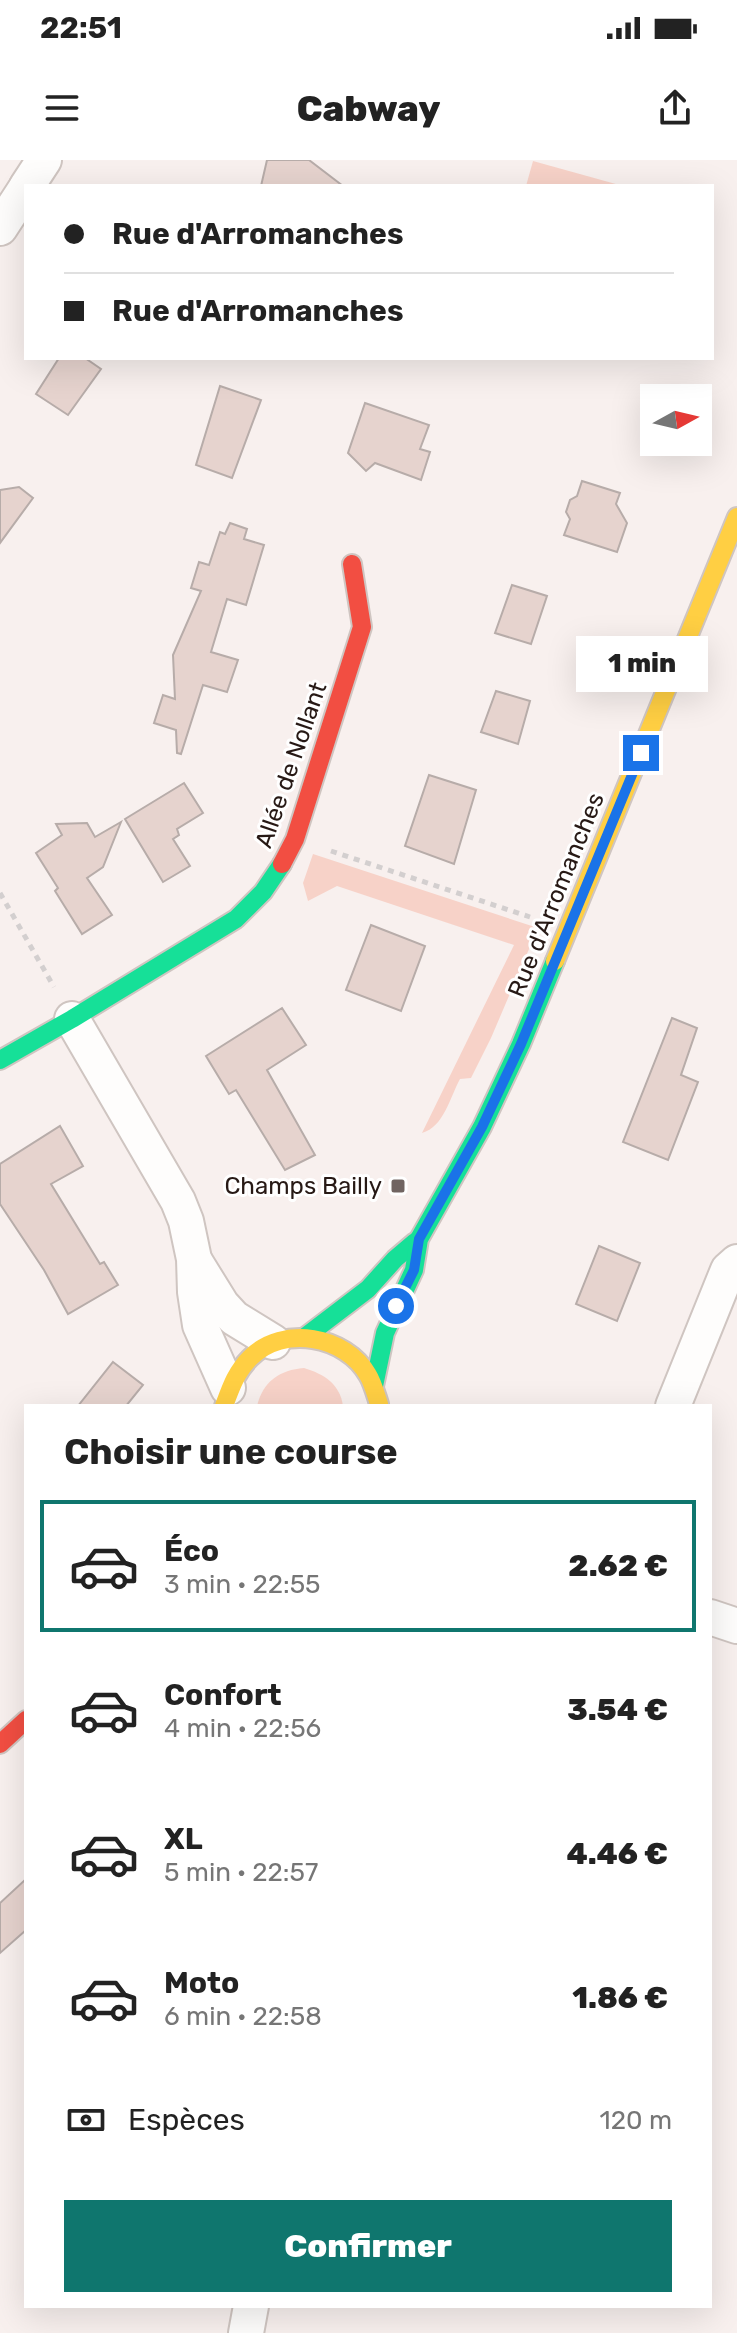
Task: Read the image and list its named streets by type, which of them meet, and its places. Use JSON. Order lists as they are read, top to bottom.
{
  "streets": {
    "main road": ["Allée de Nollant", "Rue d'Arromanches"]
  },
  "places": {
    "transit": ["Champs Bailly"]
  },
  "north": "right",
  "page": {
    "status": "22:51",
    "header": "Cabway",
    "banner": ["Rue d'Arromanches", "Rue d'Arromanches"],
    "bubble": "1 min",
    "heading": "Choisir une course",
    "list": [
      {
        "name": "Éco",
        "note": "3 min · 22:55",
        "value": "2.62 €"
      },
      {
        "name": "Confort",
        "note": "4 min · 22:56",
        "value": "3.54 €"
      },
      {
        "name": "XL",
        "note": "5 min · 22:57",
        "value": "4.46 €"
      },
      {
        "name": "Moto",
        "note": "6 min · 22:58",
        "value": "1.86 €"
      }
    ],
    "pay": ["Espèces", "120 m"],
    "buttons": "Confirmer"
  }
}
